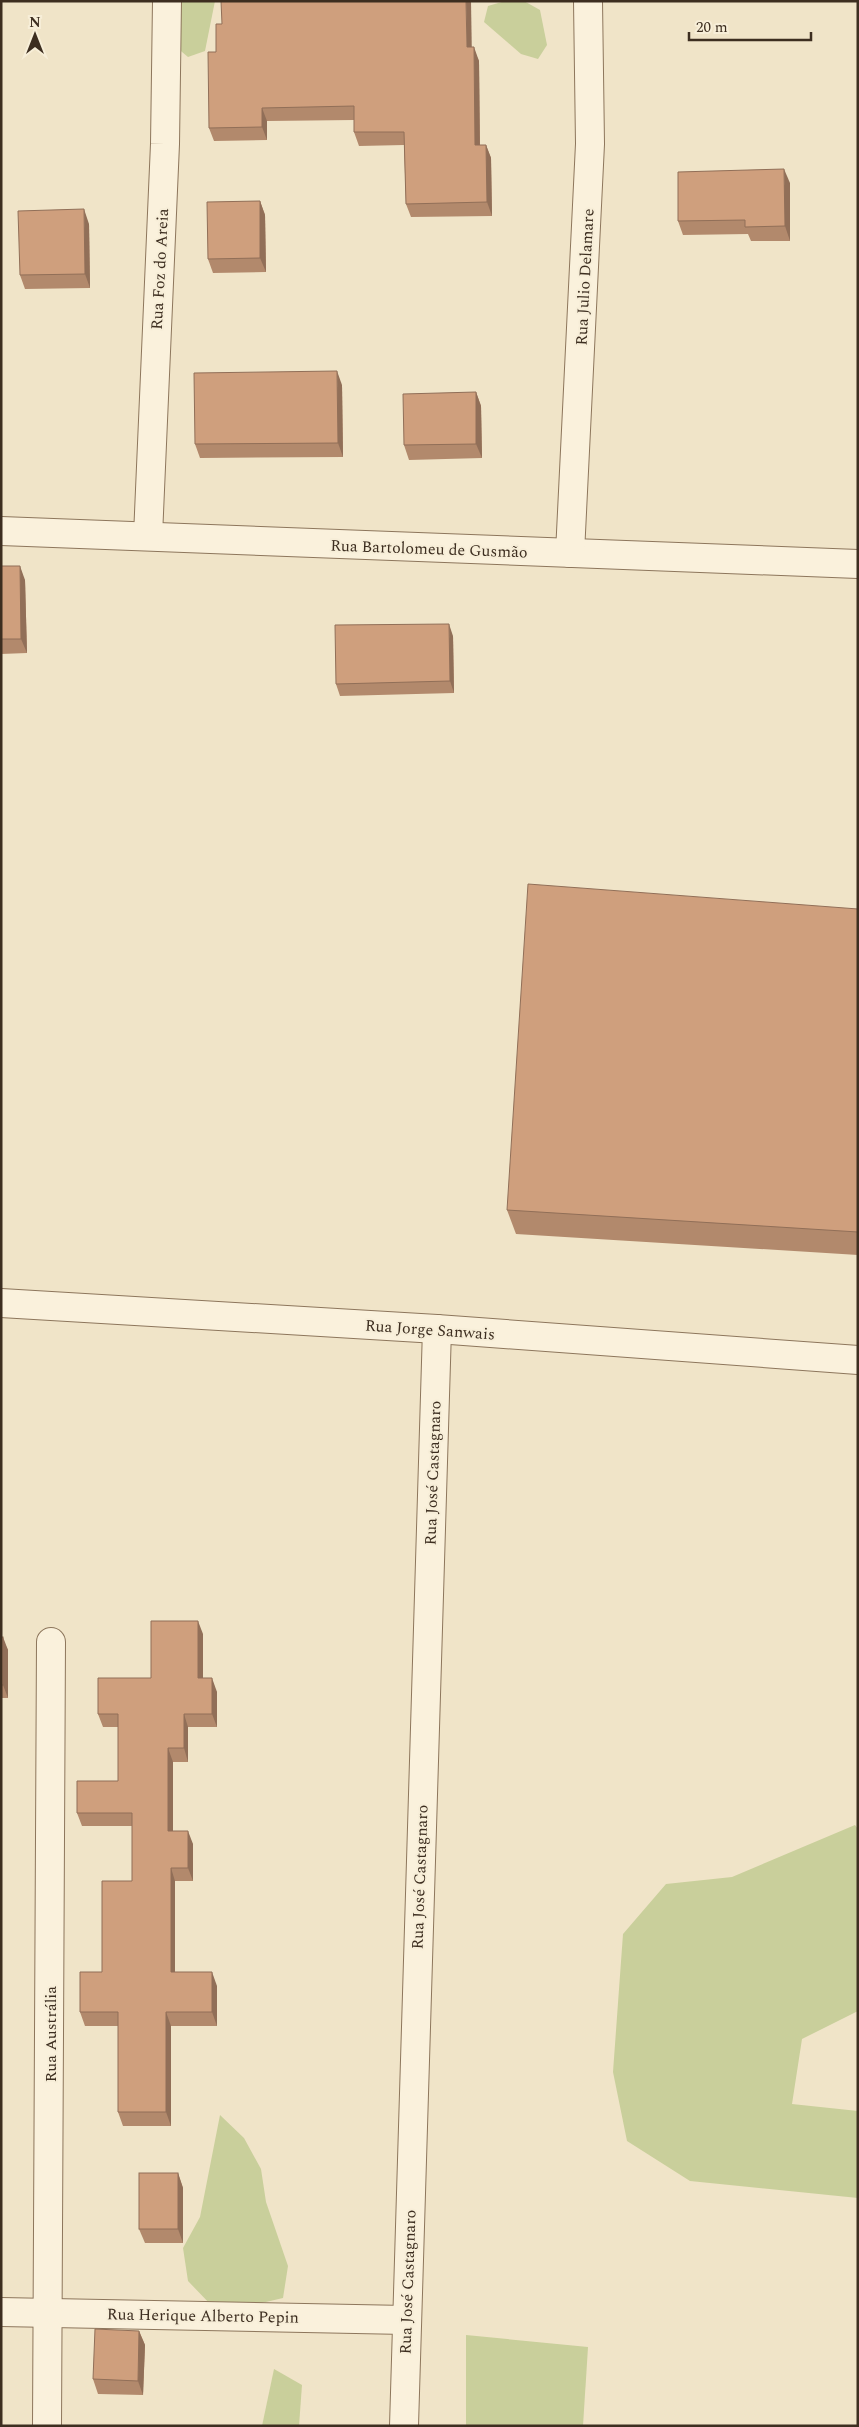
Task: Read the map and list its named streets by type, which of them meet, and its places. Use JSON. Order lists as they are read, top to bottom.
{
  "streets": {
    "street": [
      "Rua Foz do Areia",
      "Rua Julio Delamare",
      "Rua Bartolomeu de Gusmão",
      "Rua Jorge Sanwais",
      "Rua José Castagnaro",
      "Rua Austrália",
      "Rua Herique Alberto Pepin"
    ]
  },
  "crossings": [
    ["Rua Foz do Areia", "Rua Bartolomeu de Gusmão"],
    ["Rua Julio Delamare", "Rua Bartolomeu de Gusmão"],
    ["Rua Jorge Sanwais", "Rua José Castagnaro"],
    ["Rua José Castagnaro", "Rua Herique Alberto Pepin"],
    ["Rua Austrália", "Rua Herique Alberto Pepin"]
  ],
  "scale_bar": "20 m",
  "north": "top"
}
